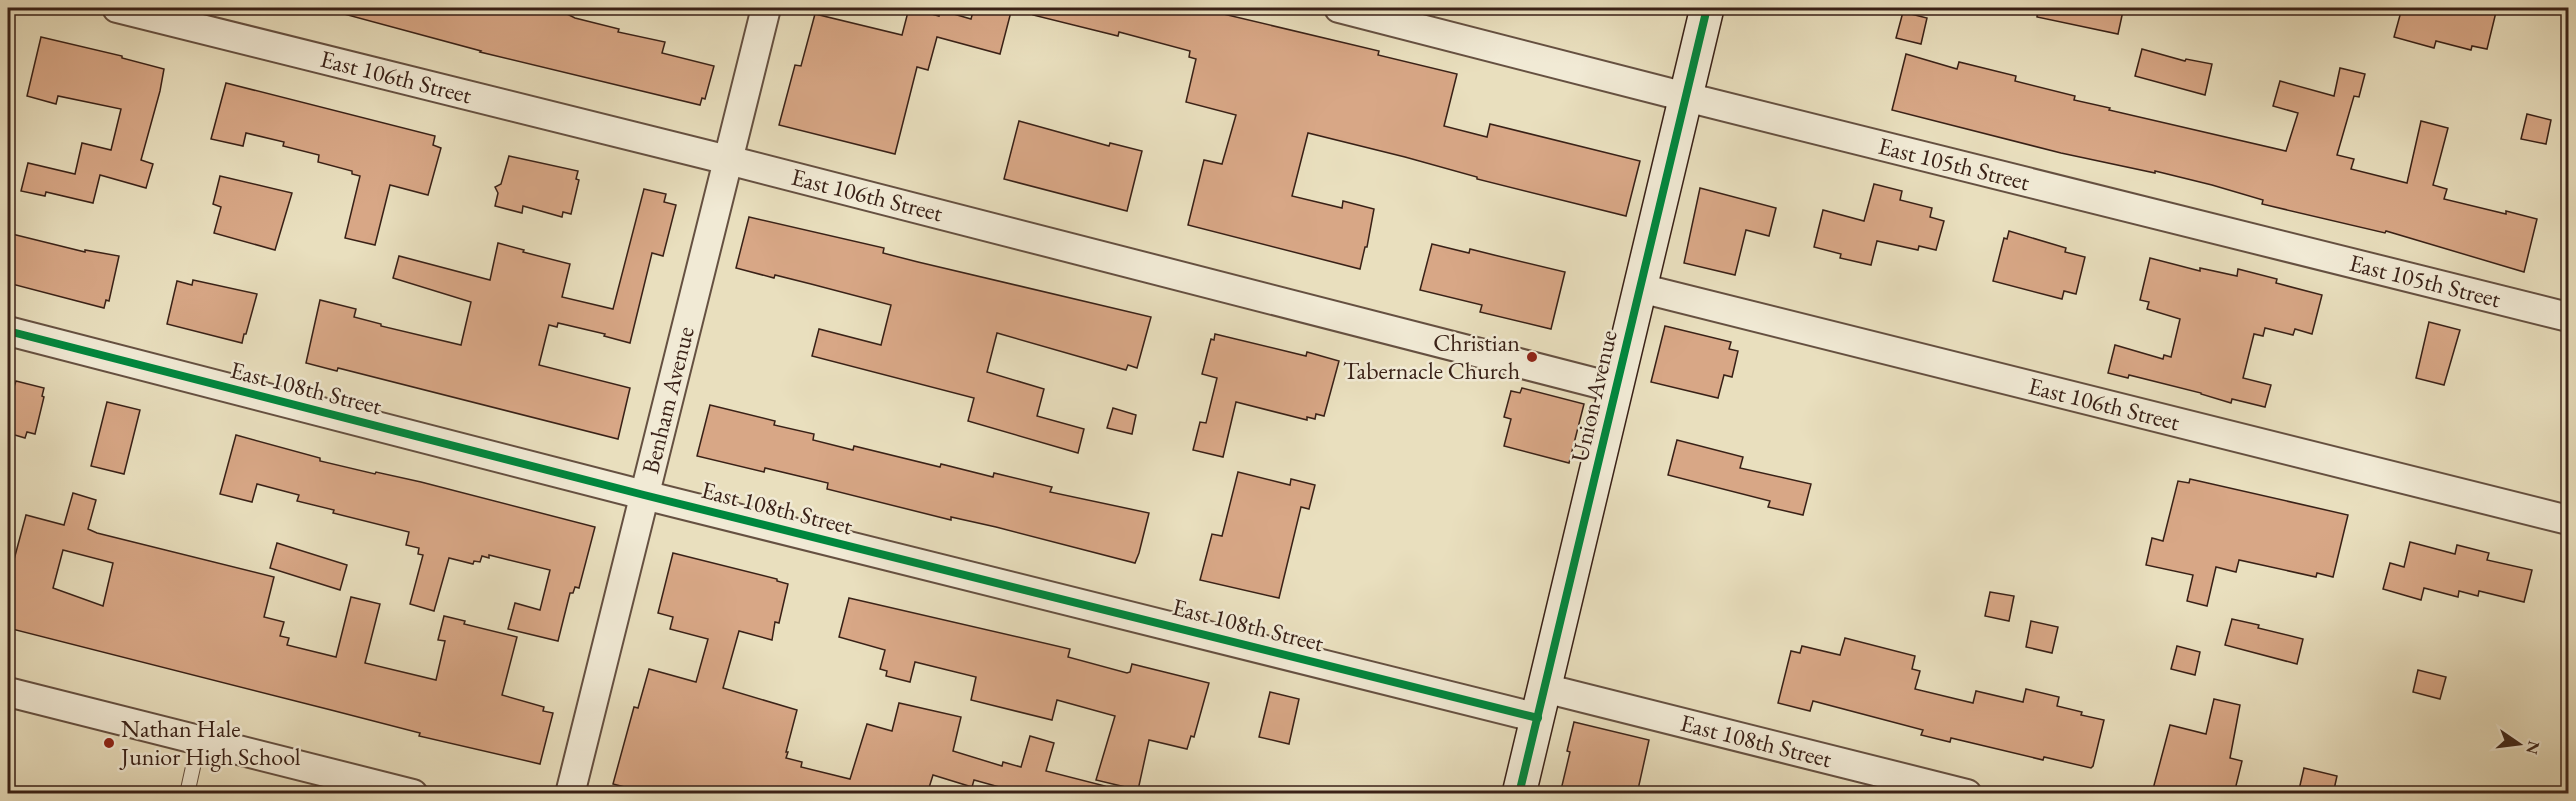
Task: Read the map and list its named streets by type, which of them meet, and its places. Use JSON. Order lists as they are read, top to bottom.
{
  "streets": {
    "main road": ["Union Avenue"],
    "street": [
      "East 106th Street",
      "East 105th Street",
      "East 108th Street",
      "Benham Avenue"
    ]
  },
  "crossings": [
    ["East 106th Street", "Union Avenue"],
    ["East 106th Street", "Benham Avenue"],
    ["East 105th Street", "Union Avenue"],
    ["East 108th Street", "Union Avenue"],
    ["East 108th Street", "Benham Avenue"]
  ],
  "places": ["Christian Tabernacle Church", "Nathan Hale Junior High School"],
  "north": "right"
}
